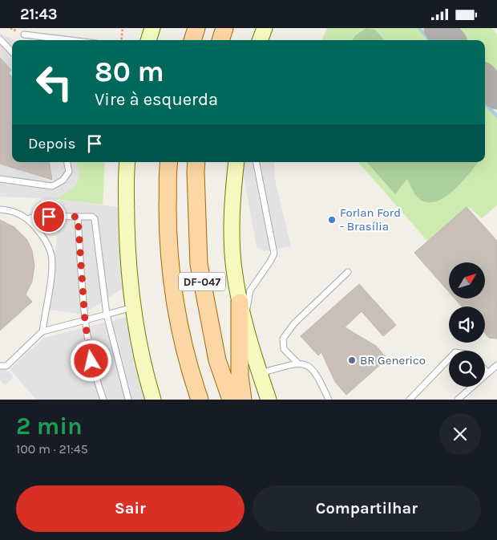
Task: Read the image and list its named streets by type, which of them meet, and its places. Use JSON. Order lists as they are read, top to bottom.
{
  "streets": {
    "main road": ["DF-047"]
  },
  "places": ["Forlan Ford - Brasília", "BR Generico"],
  "north": "top right",
  "page": {
    "status": "21:43",
    "turn": ["80 m", "Vire à esquerda"],
    "then": "Depois",
    "heading": ["2 min", "100 m · 21:45"],
    "buttons": ["Sair", "Compartilhar"]
  }
}
